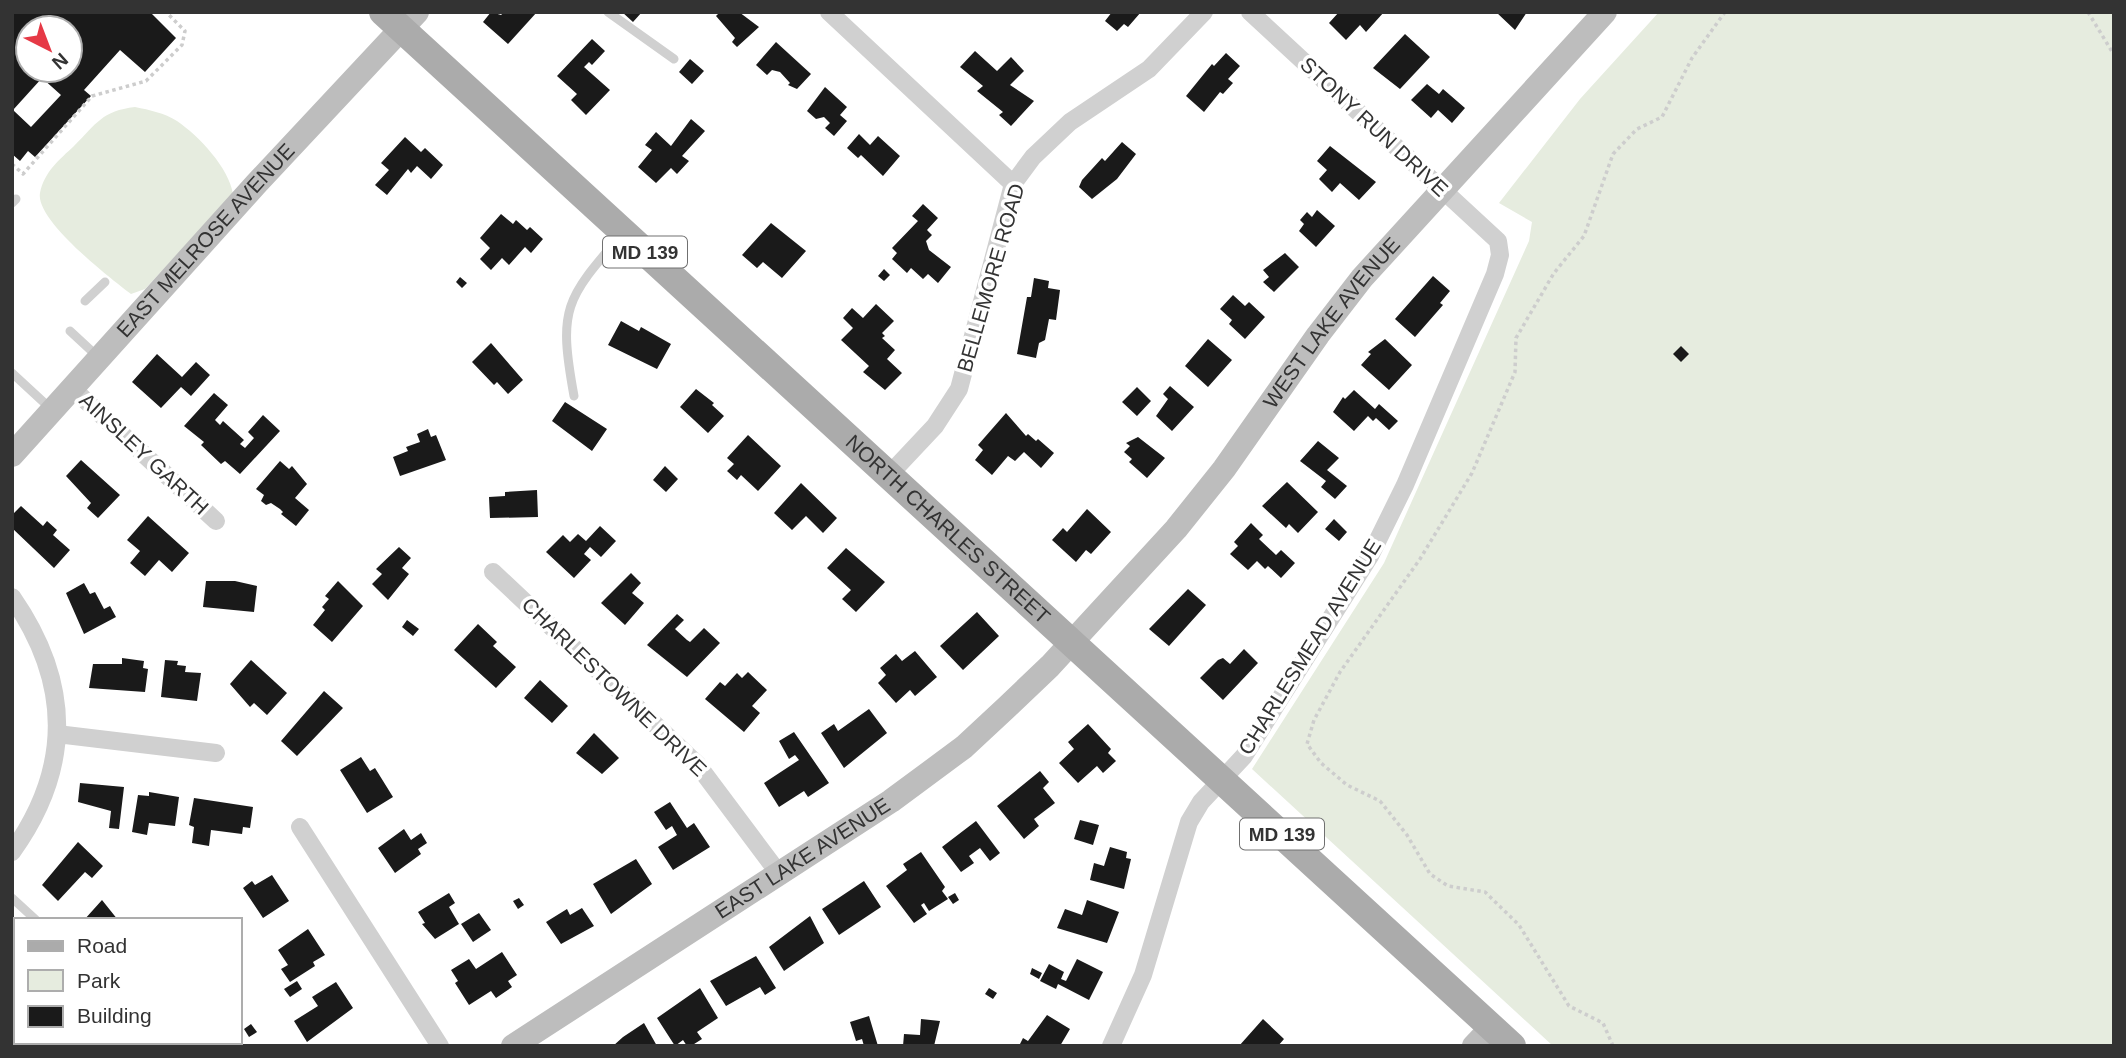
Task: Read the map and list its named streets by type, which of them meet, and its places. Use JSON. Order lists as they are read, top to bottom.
{
  "streets": {
    "main road": ["MD 139", "NORTH CHARLES STREET"],
    "street": [
      "STONY RUN DRIVE",
      "EAST MELROSE AVENUE",
      "BELLEMORE ROAD",
      "WEST LAKE AVENUE",
      "AINSLEY GARTH",
      "CHARLESMEAD AVENUE",
      "CHARLESTOWNE DRIVE",
      "EAST LAKE AVENUE"
    ]
  },
  "crossings": [
    ["STONY RUN DRIVE", "WEST LAKE AVENUE"],
    ["STONY RUN DRIVE", "CHARLESMEAD AVENUE"],
    ["EAST MELROSE AVENUE", "AINSLEY GARTH"],
    ["EAST MELROSE AVENUE", "NORTH CHARLES STREET"],
    ["BELLEMORE ROAD", "NORTH CHARLES STREET"],
    ["WEST LAKE AVENUE", "NORTH CHARLES STREET"],
    ["WEST LAKE AVENUE", "EAST LAKE AVENUE"],
    ["NORTH CHARLES STREET", "CHARLESMEAD AVENUE"],
    ["NORTH CHARLES STREET", "EAST LAKE AVENUE"],
    ["CHARLESTOWNE DRIVE", "EAST LAKE AVENUE"]
  ],
  "legend": ["Road", "Park", "Building"],
  "north": "bottom right"
}
